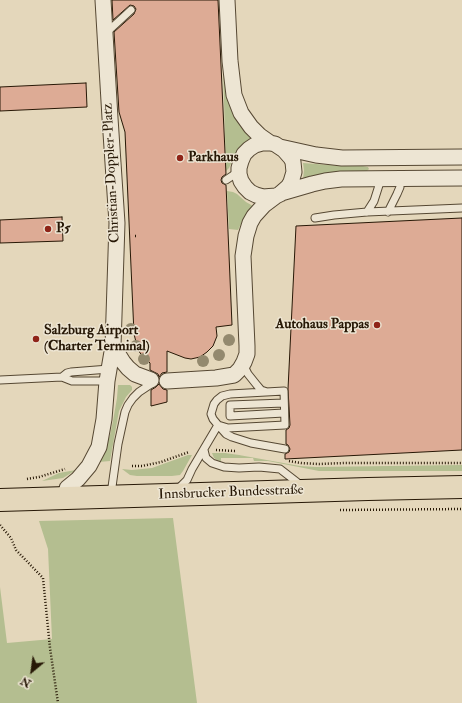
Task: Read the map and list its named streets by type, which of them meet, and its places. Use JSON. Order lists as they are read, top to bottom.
{
  "streets": {
    "main road": ["Innsbrucker Bundesstraße"],
    "street": ["Christian-Doppler-Platz"]
  },
  "crossings": [
    ["Christian-Doppler-Platz", "Innsbrucker Bundesstraße"]
  ],
  "places": [
    "Parkhaus",
    "P5",
    "Autohaus Pappas",
    "Salzburg Airport (Charter Terminal)"
  ],
  "north": "bottom left"
}
